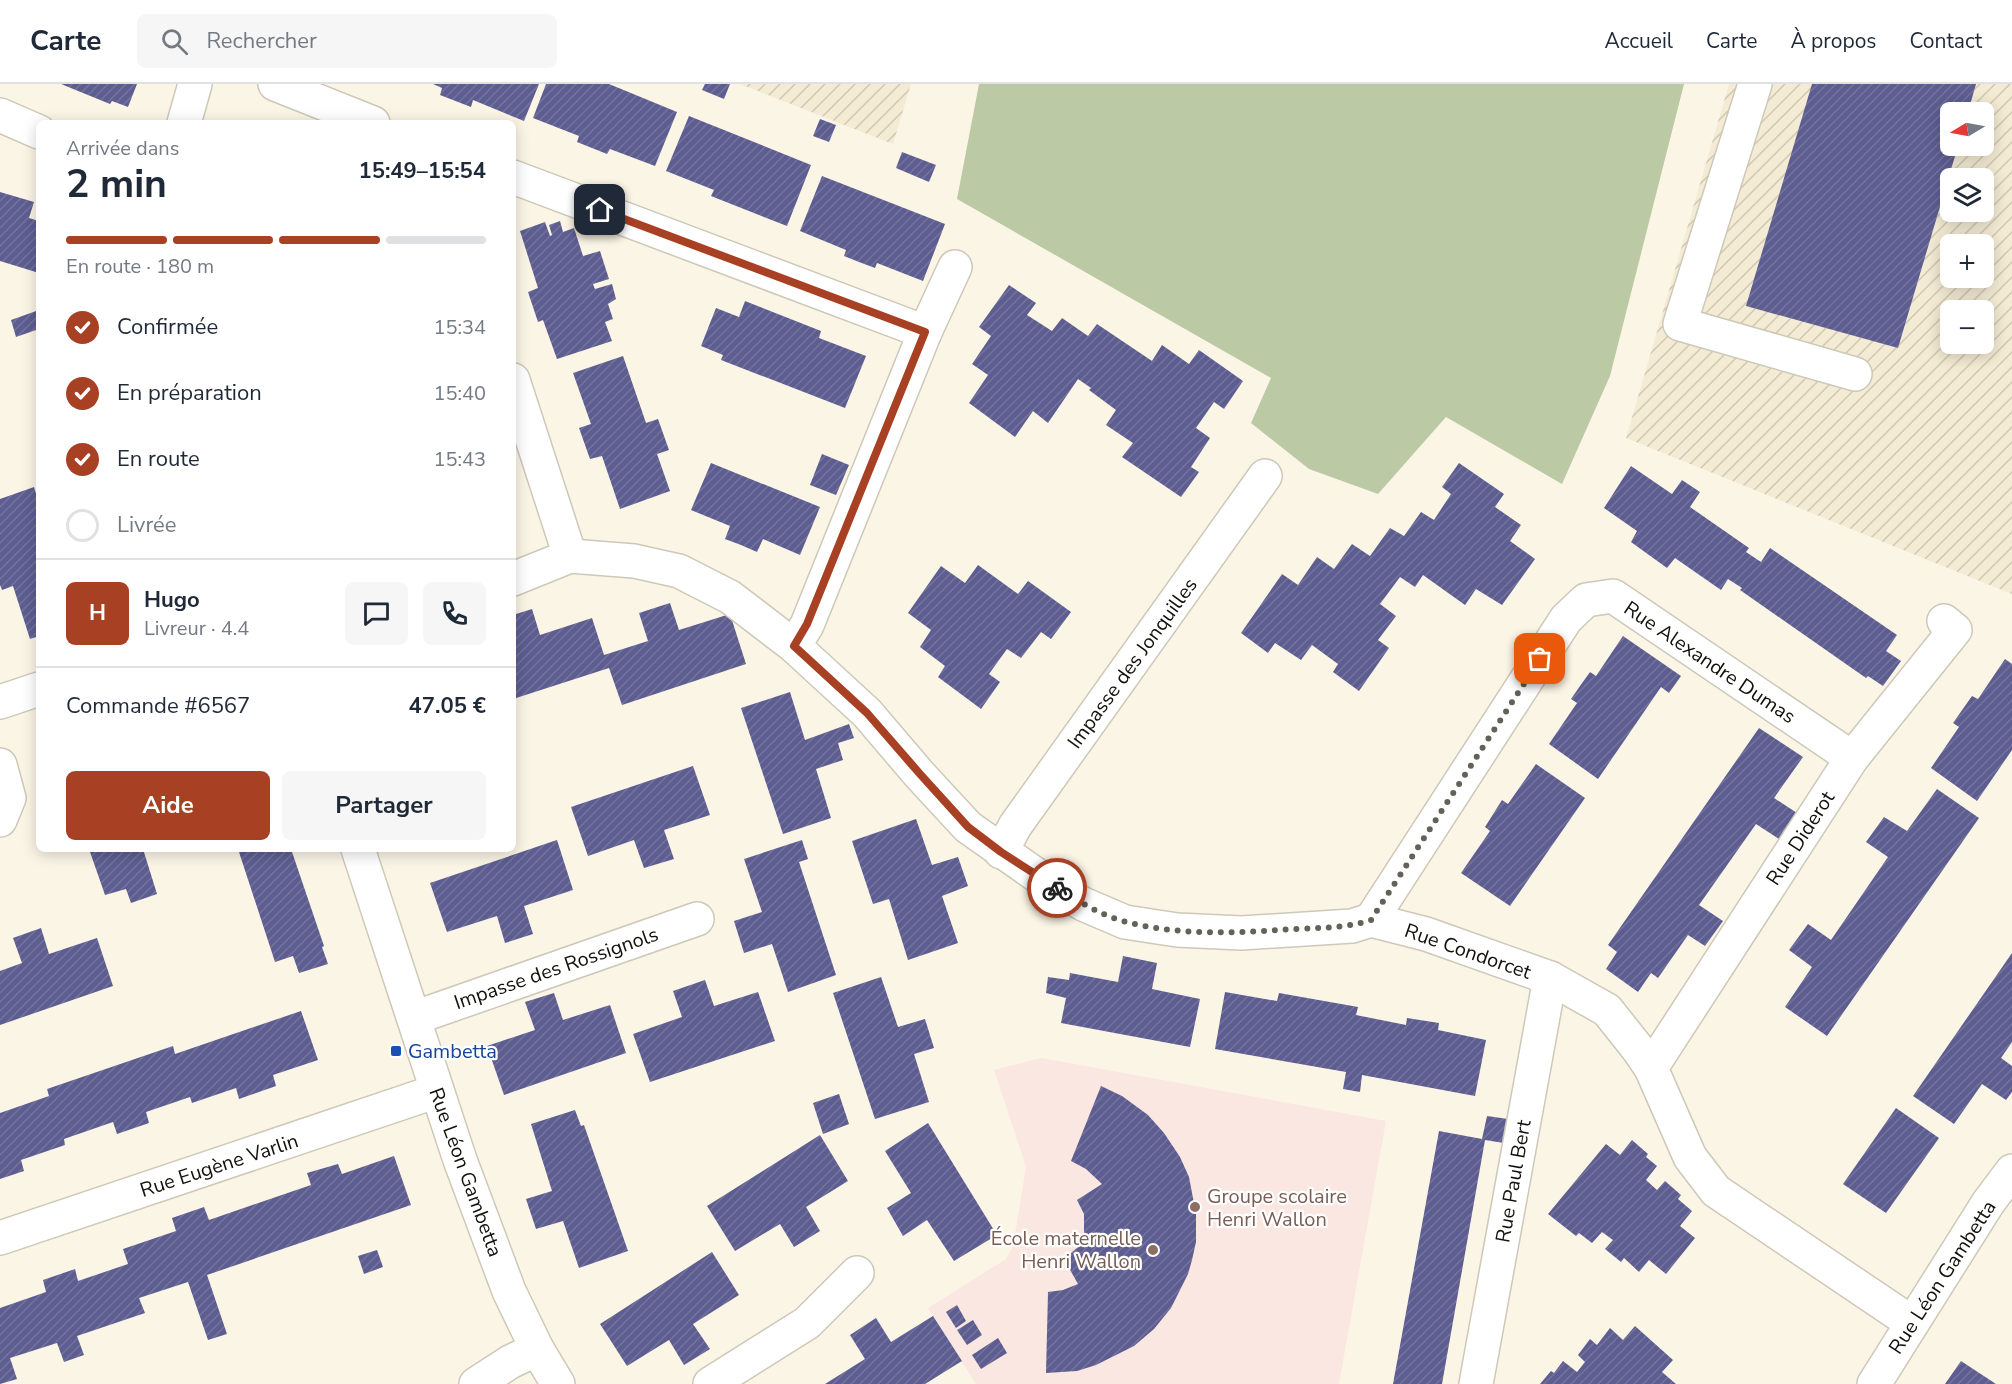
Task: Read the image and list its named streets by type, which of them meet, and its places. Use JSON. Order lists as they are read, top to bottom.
{
  "streets": {
    "street": [
      "Rue Alexandre Dumas",
      "Impasse des Jonquilles",
      "Rue Diderot",
      "Rue Condorcet",
      "Impasse des Rossignols",
      "Rue Eugène Varlin",
      "Rue Léon Gambetta",
      "Rue Paul Bert"
    ]
  },
  "crossings": [
    ["Rue Alexandre Dumas", "Rue Diderot"],
    ["Rue Alexandre Dumas", "Rue Condorcet"],
    ["Impasse des Jonquilles", "Rue Condorcet"],
    ["Rue Diderot", "Rue Condorcet"],
    ["Rue Condorcet", "Rue Léon Gambetta"],
    ["Rue Condorcet", "Rue Paul Bert"],
    ["Impasse des Rossignols", "Rue Léon Gambetta"],
    ["Rue Eugène Varlin", "Rue Léon Gambetta"]
  ],
  "places": {
    "transit": ["Gambetta"],
    "other": ["Groupe scolaire Henri Wallon", "École maternelle Henri Wallon"]
  },
  "north": "left",
  "page": {
    "header": "Carte",
    "search": "Rechercher",
    "nav": [
      "Accueil",
      "Carte",
      "À propos",
      "Contact"
    ],
    "map_buttons": ["+", "−"],
    "heading": ["2 min", "Arrivée dans", "15:49–15:54"],
    "panel": [
      "Hugo",
      "Livreur · 4.4",
      "Commande #6567",
      "47.05 €"
    ],
    "bar": "En route · 180 m",
    "list": [
      ["Confirmée", "15:34"],
      ["En préparation", "15:40"],
      ["En route", "15:43"],
      "Livrée"
    ],
    "round": "H",
    "buttons": ["Aide", "Partager"]
  }
}
